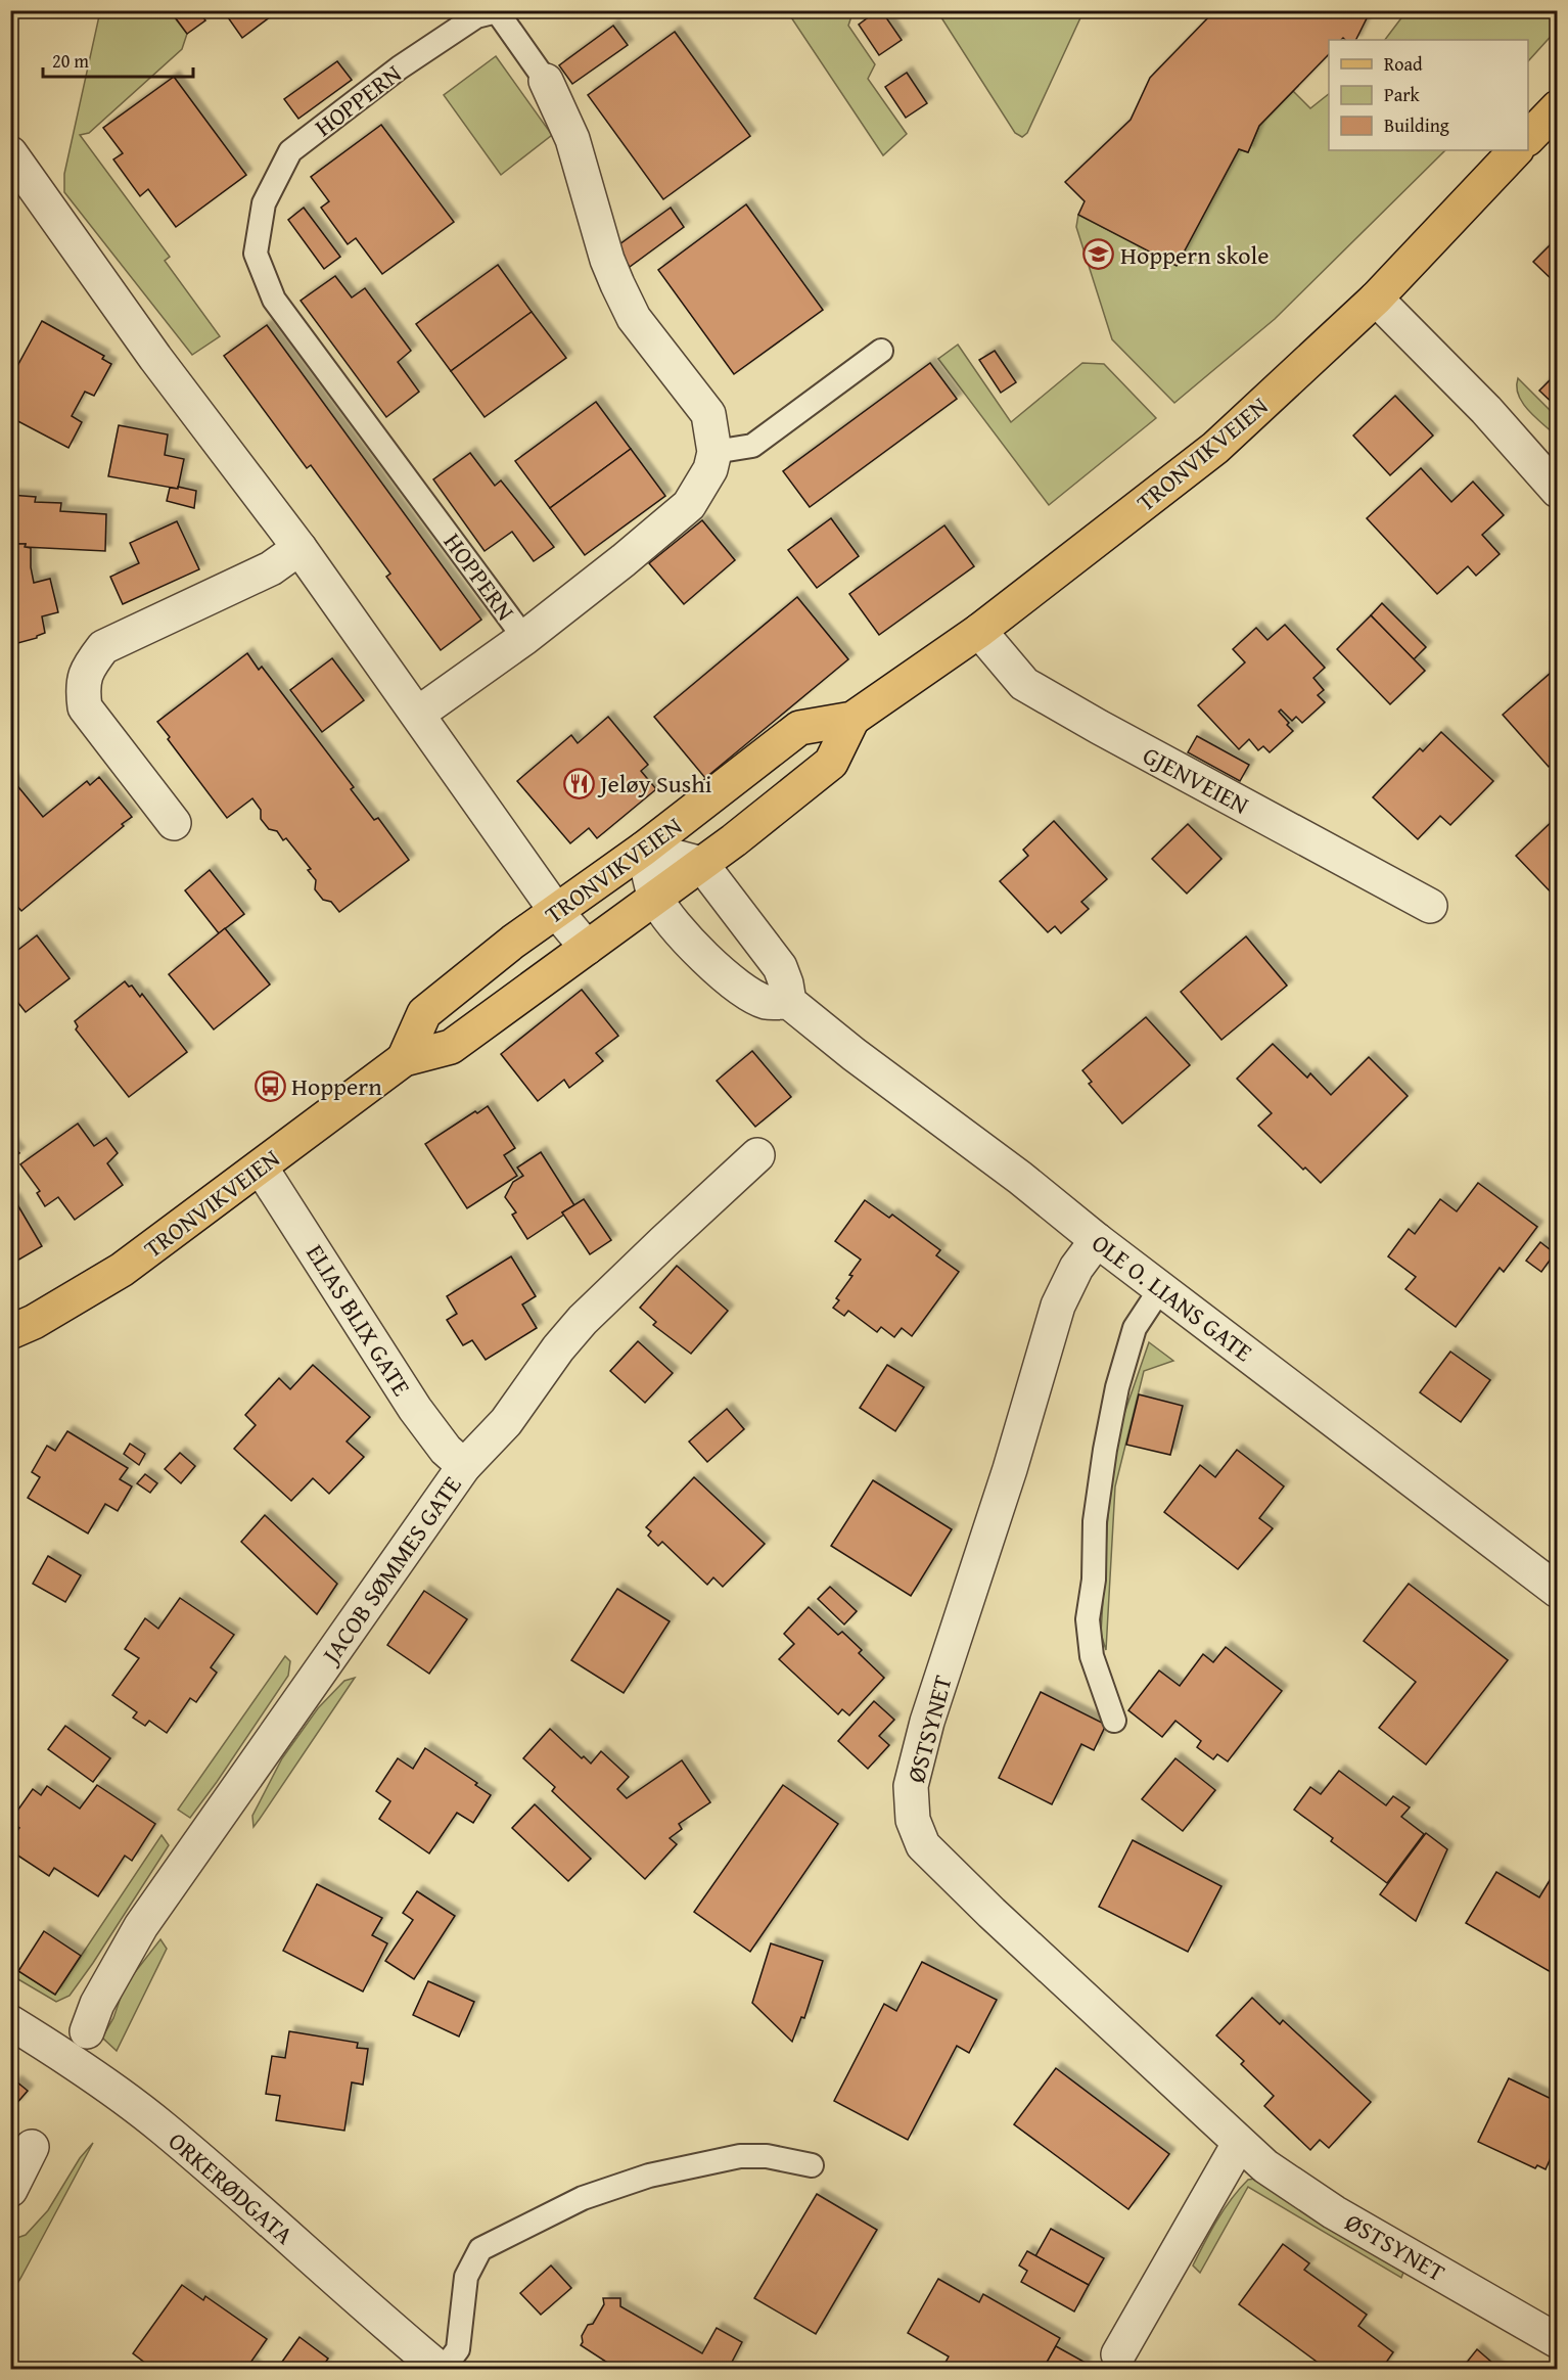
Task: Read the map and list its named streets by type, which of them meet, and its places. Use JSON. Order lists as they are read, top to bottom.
{
  "streets": {
    "main road": ["TRONVIKVEIEN"],
    "street": [
      "HOPPERN",
      "GJENVEIEN",
      "OLE O. LIANS GATE",
      "ELIAS BLIX GATE",
      "JACOB SØMMES GATE",
      "ØSTSYNET",
      "ORKERØDGATA"
    ]
  },
  "crossings": [
    ["TRONVIKVEIEN", "GJENVEIEN"],
    ["TRONVIKVEIEN", "ELIAS BLIX GATE"],
    ["OLE O. LIANS GATE", "ØSTSYNET"],
    ["ELIAS BLIX GATE", "JACOB SØMMES GATE"]
  ],
  "places": {
    "school or university": ["Hoppern skole"],
    "restaurant": ["Jeløy Sushi"],
    "bus stop": ["Hoppern"]
  },
  "legend": ["Road", "Park", "Building"],
  "scale_bar": "20 m"
}
